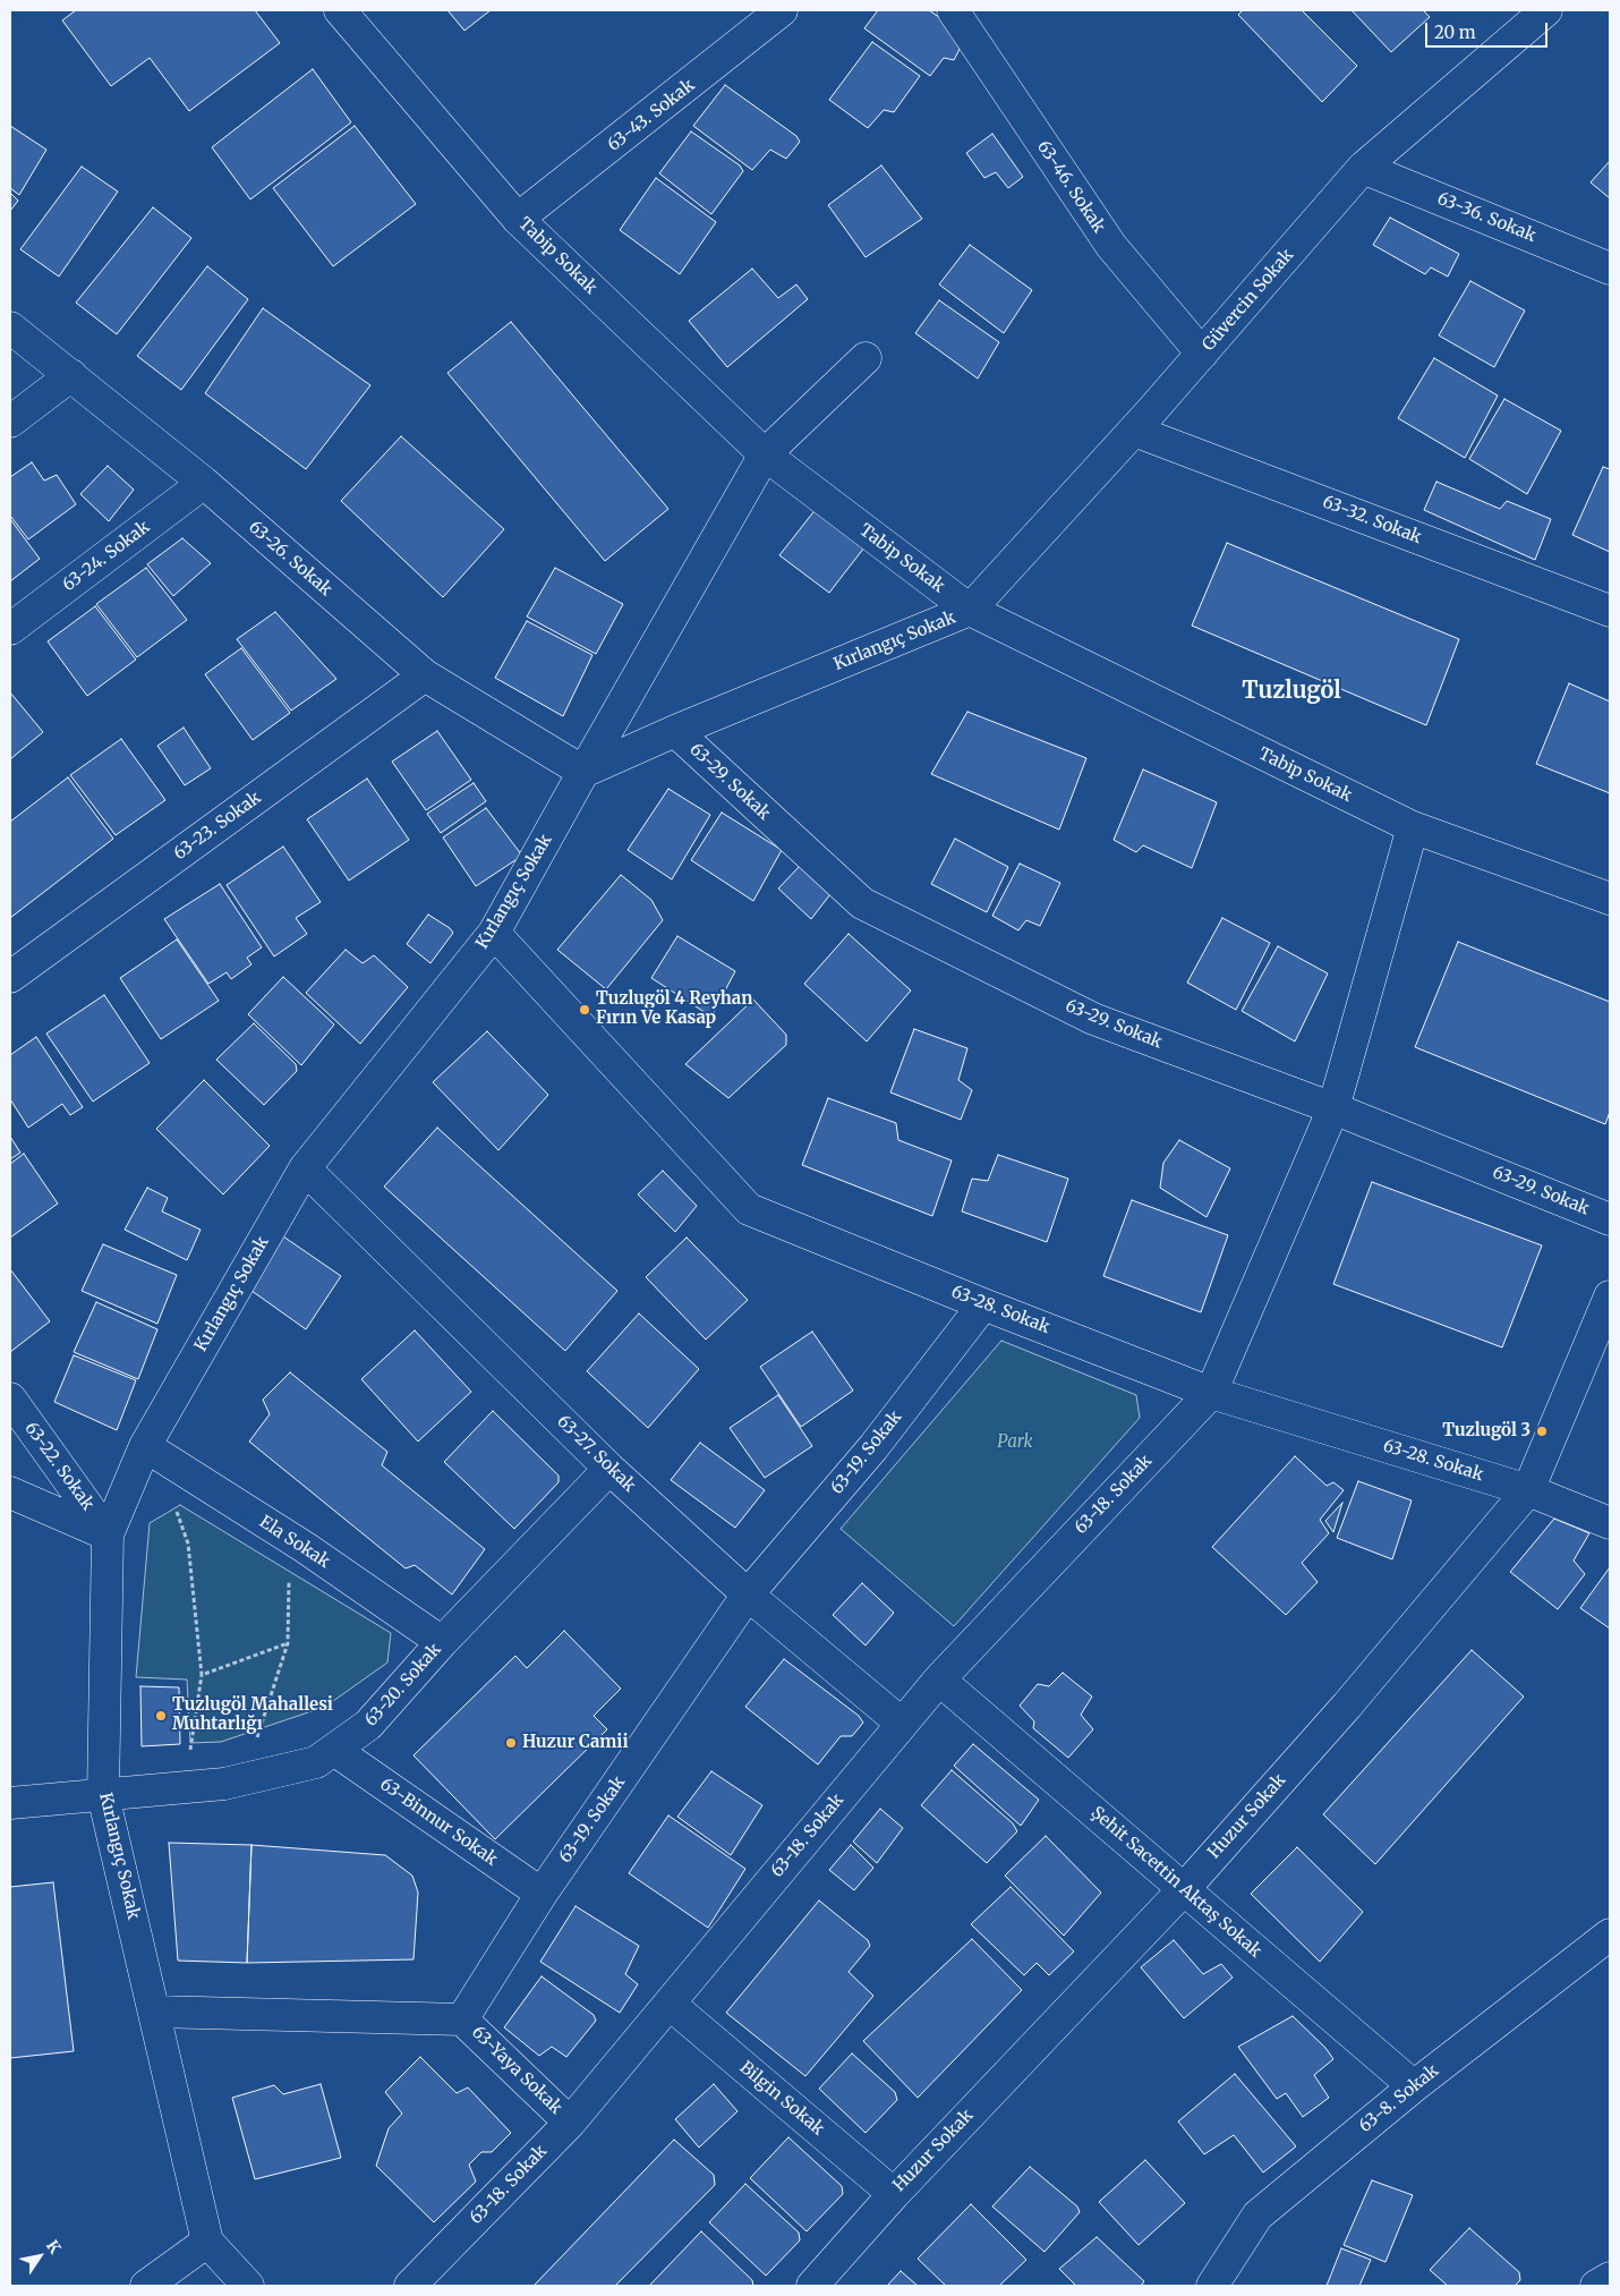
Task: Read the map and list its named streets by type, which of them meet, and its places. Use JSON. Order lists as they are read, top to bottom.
{
  "streets": {
    "street": [
      "63-43. Sokak",
      "63-46. Sokak",
      "63-36. Sokak",
      "Tabip Sokak",
      "Güvercin Sokak",
      "63-32. Sokak",
      "63-24. Sokak",
      "63-26. Sokak",
      "Kırlangıç Sokak",
      "63-29. Sokak",
      "63-23. Sokak",
      "63-28. Sokak",
      "63-19. Sokak",
      "63-27. Sokak",
      "63-22. Sokak",
      "63-18. Sokak",
      "Ela Sokak",
      "63-20. Sokak",
      "Huzur Sokak",
      "63-Binnur Sokak",
      "Şehit Sacettin Aktaş Sokak",
      "63-Yaya Sokak",
      "Bilgin Sokak",
      "63-8. Sokak"
    ]
  },
  "crossings": [
    ["63-43. Sokak", "Tabip Sokak"],
    ["63-46. Sokak", "Güvercin Sokak"],
    ["63-36. Sokak", "Güvercin Sokak"],
    ["Tabip Sokak", "Güvercin Sokak"],
    ["Tabip Sokak", "Kırlangıç Sokak"],
    ["Güvercin Sokak", "63-32. Sokak"],
    ["Güvercin Sokak", "Kırlangıç Sokak"],
    ["63-24. Sokak", "63-26. Sokak"],
    ["63-26. Sokak", "Kırlangıç Sokak"],
    ["63-26. Sokak", "63-23. Sokak"],
    ["Kırlangıç Sokak", "63-29. Sokak"],
    ["Kırlangıç Sokak", "63-28. Sokak"],
    ["Kırlangıç Sokak", "63-27. Sokak"],
    ["Kırlangıç Sokak", "63-22. Sokak"],
    ["Kırlangıç Sokak", "Ela Sokak"],
    ["Kırlangıç Sokak", "63-20. Sokak"],
    ["63-28. Sokak", "63-19. Sokak"],
    ["63-28. Sokak", "63-18. Sokak"],
    ["63-28. Sokak", "Huzur Sokak"],
    ["63-19. Sokak", "63-27. Sokak"],
    ["63-19. Sokak", "63-Binnur Sokak"],
    ["63-19. Sokak", "63-Yaya Sokak"],
    ["63-27. Sokak", "63-18. Sokak"],
    ["63-27. Sokak", "63-20. Sokak"],
    ["63-18. Sokak", "Şehit Sacettin Aktaş Sokak"],
    ["63-18. Sokak", "63-Yaya Sokak"],
    ["63-18. Sokak", "Bilgin Sokak"],
    ["Ela Sokak", "63-20. Sokak"],
    ["63-20. Sokak", "63-Binnur Sokak"],
    ["Huzur Sokak", "Şehit Sacettin Aktaş Sokak"],
    ["Huzur Sokak", "Bilgin Sokak"],
    ["Şehit Sacettin Aktaş Sokak", "63-8. Sokak"]
  ],
  "districts": ["Tuzlugöl"],
  "parks": ["Park"],
  "places": [
    "Tuzlugöl 4 Reyhan Fırın Ve Kasap",
    "Tuzlugöl 3",
    "Tuzlugöl Mahallesi Muhtarlığı",
    "Huzur Camii"
  ],
  "scale_bar": "20 m",
  "north": "top right"
}
